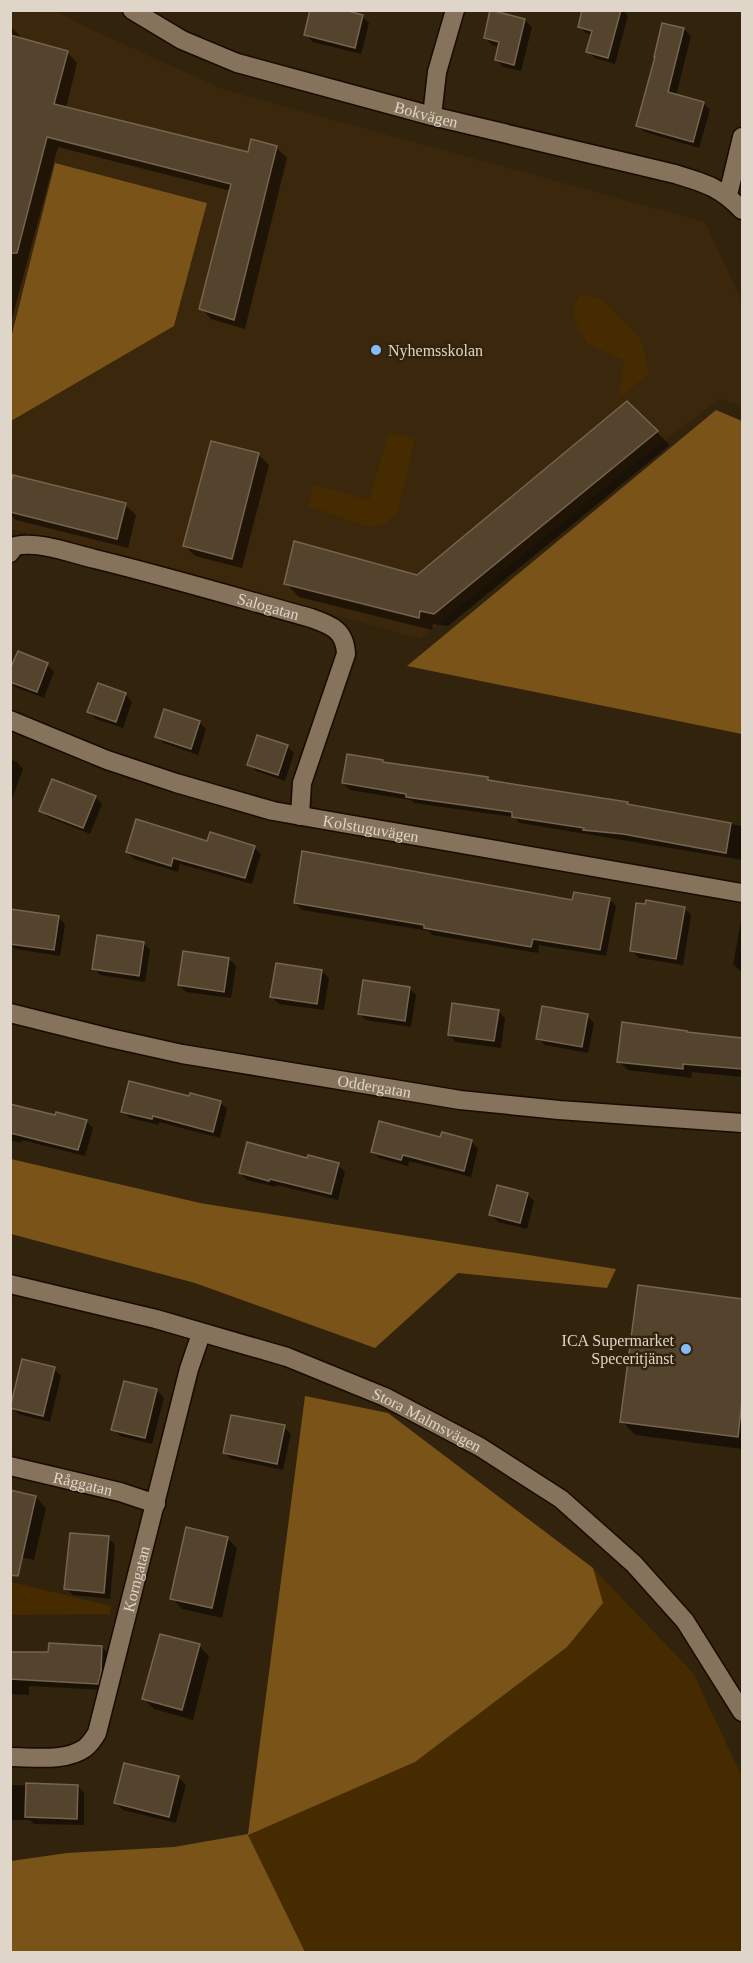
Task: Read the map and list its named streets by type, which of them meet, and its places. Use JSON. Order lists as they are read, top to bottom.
{
  "streets": {
    "street": [
      "Bokvägen",
      "Salogatan",
      "Kolstuguvägen",
      "Oddergatan",
      "Stora Malmsvägen",
      "Råggatan",
      "Korngatan"
    ]
  },
  "crossings": [
    ["Salogatan", "Kolstuguvägen"],
    ["Stora Malmsvägen", "Korngatan"],
    ["Råggatan", "Korngatan"]
  ],
  "places": ["Nyhemsskolan", "ICA Supermarket Speceritjänst"]
}
